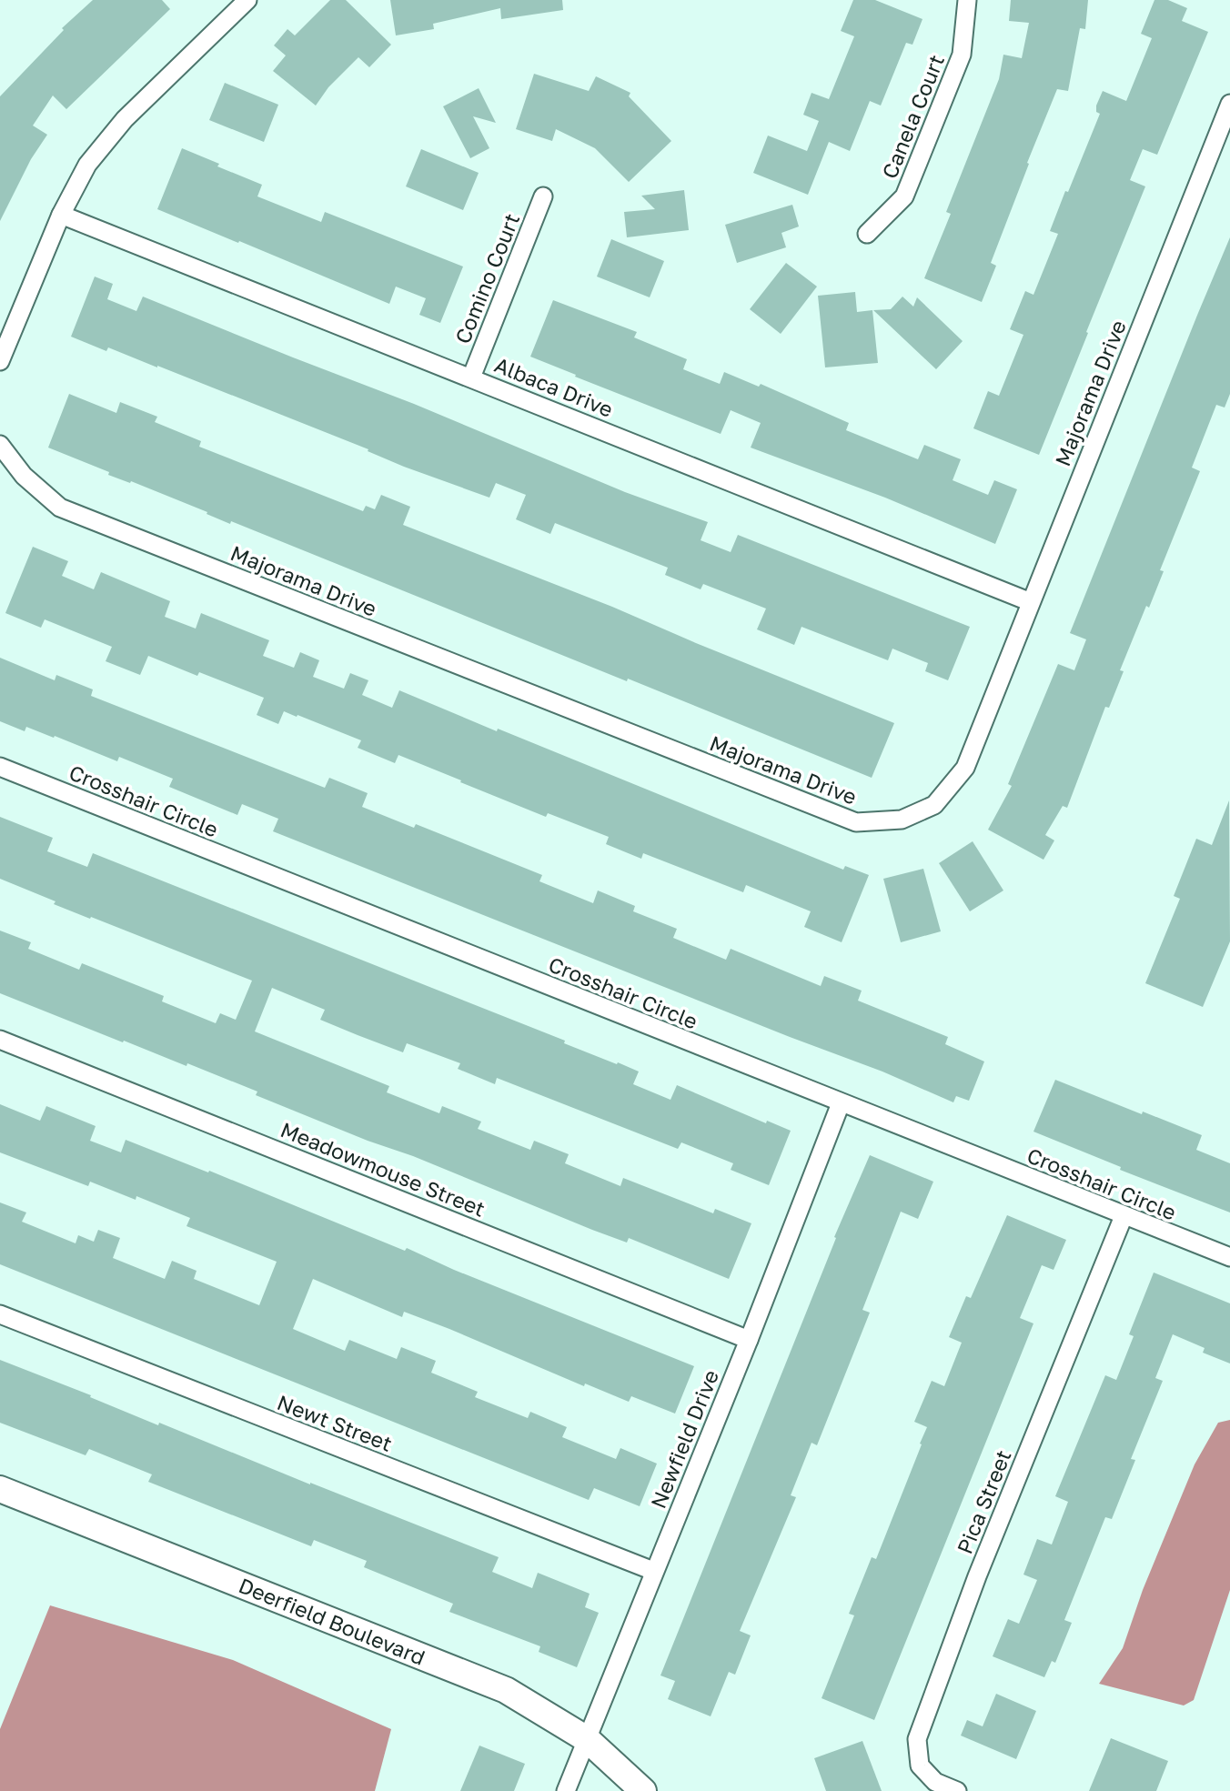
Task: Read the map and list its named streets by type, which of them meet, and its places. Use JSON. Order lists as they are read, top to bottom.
{
  "streets": {
    "street": [
      "Canela Court",
      "Comino Court",
      "Albaca Drive",
      "Majorama Drive",
      "Crosshair Circle",
      "Meadowmouse Street",
      "Newt Street",
      "Newfield Drive",
      "Pica Street",
      "Deerfield Boulevard"
    ]
  },
  "crossings": [
    ["Comino Court", "Albaca Drive"],
    ["Albaca Drive", "Majorama Drive"],
    ["Crosshair Circle", "Newfield Drive"],
    ["Crosshair Circle", "Pica Street"],
    ["Meadowmouse Street", "Newfield Drive"],
    ["Newt Street", "Newfield Drive"],
    ["Newfield Drive", "Deerfield Boulevard"]
  ]
}
